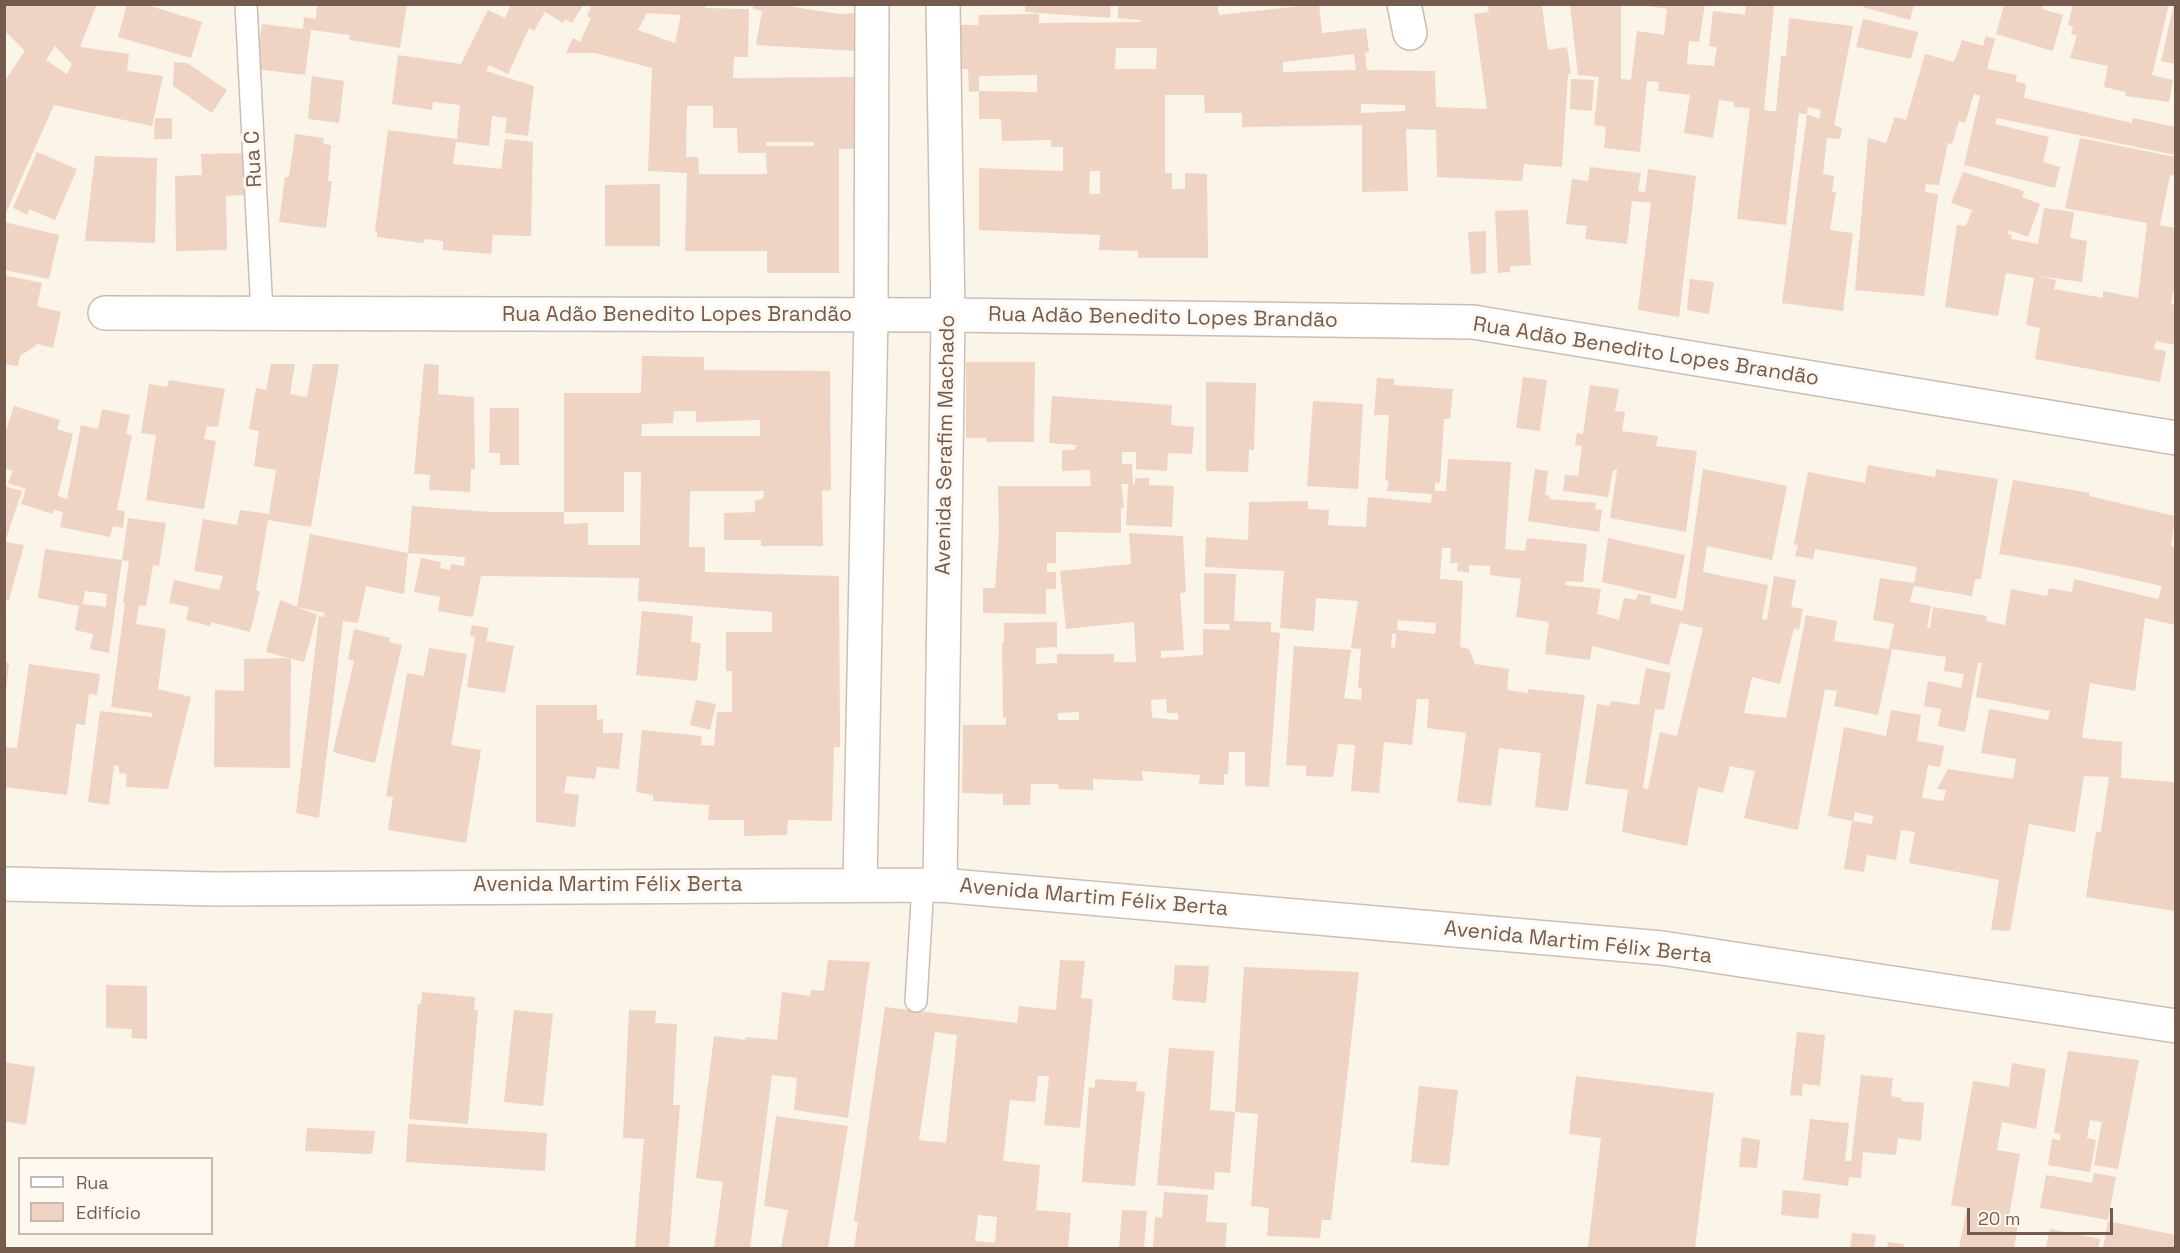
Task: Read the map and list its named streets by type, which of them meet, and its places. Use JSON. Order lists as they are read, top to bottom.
{
  "streets": {
    "street": ["Rua Adão Benedito Lopes Brandão", "Avenida Serafim Machado", "Avenida Martim Félix Berta"],
    "lane": ["Rua C"]
  },
  "crossings": [
    ["Rua C", "Rua Adão Benedito Lopes Brandão"],
    ["Rua Adão Benedito Lopes Brandão", "Avenida Serafim Machado"],
    ["Avenida Serafim Machado", "Avenida Martim Félix Berta"]
  ],
  "legend": ["Rua", "Edifício"],
  "scale_bar": "20 m"
}
